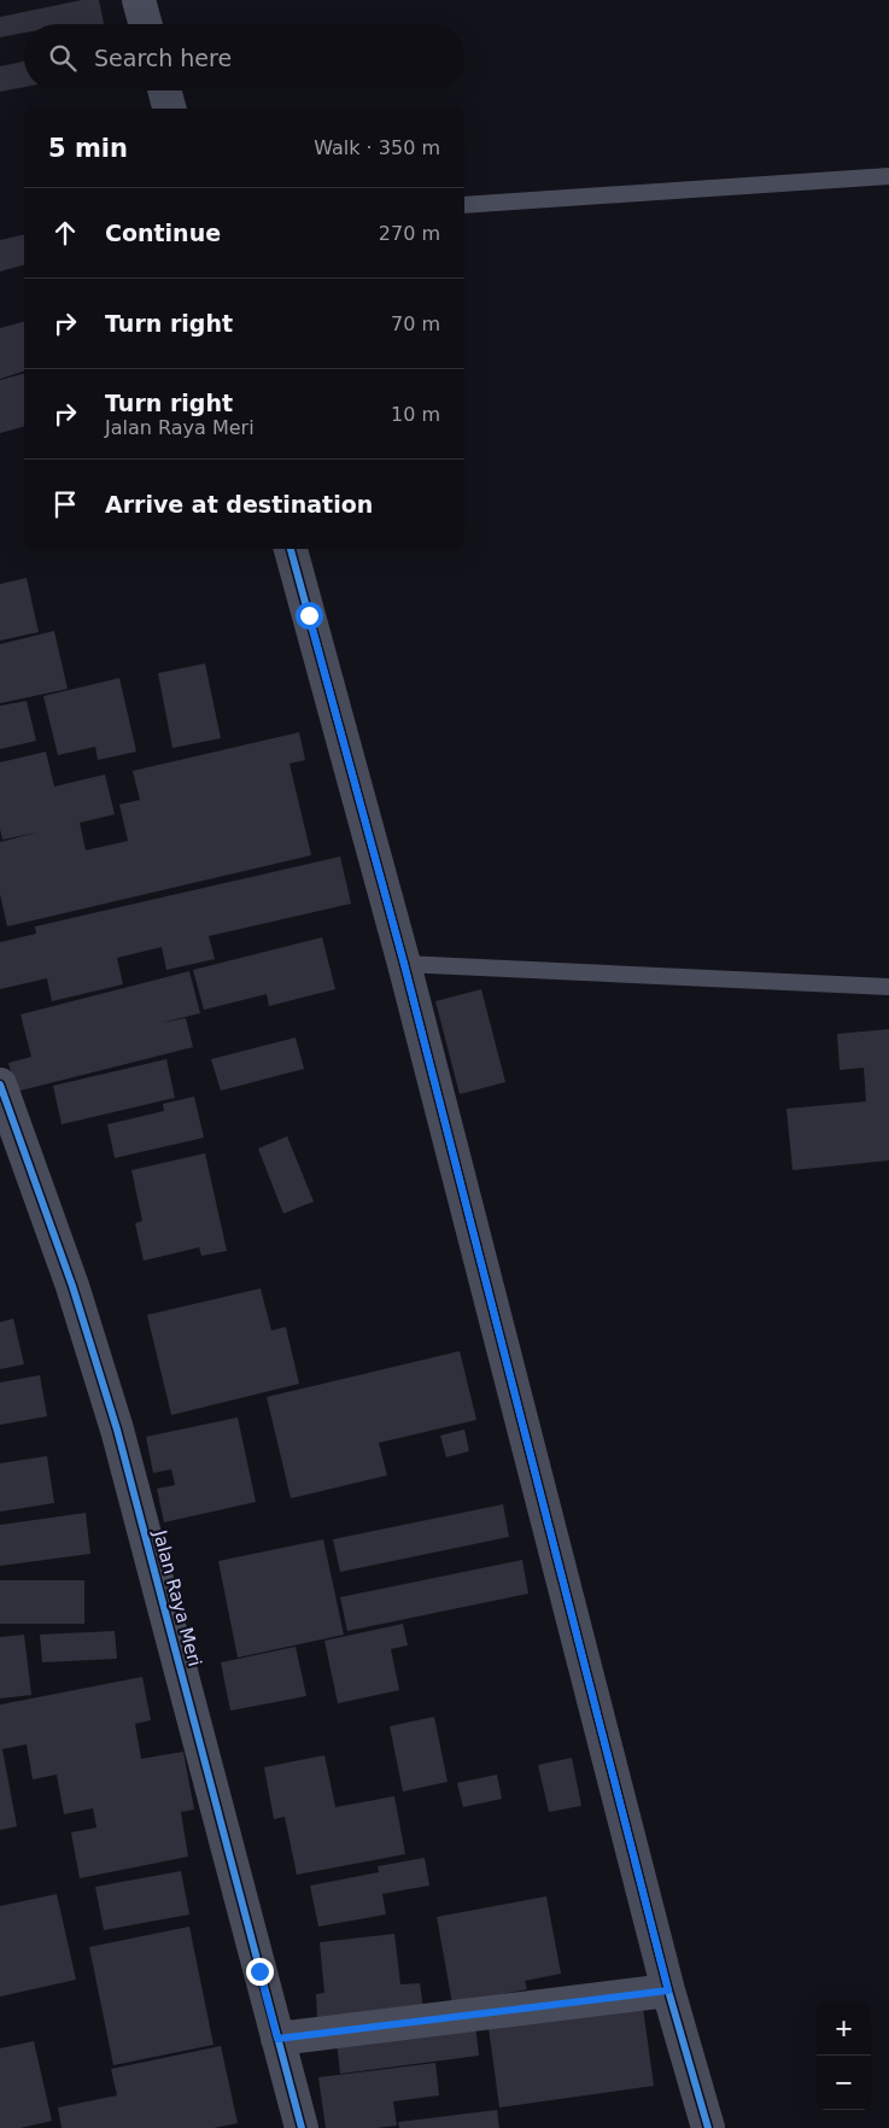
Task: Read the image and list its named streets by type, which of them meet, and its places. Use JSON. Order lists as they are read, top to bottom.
{
  "streets": {
    "street": ["Jalan Raya Meri"]
  },
  "page": {
    "search": "Search here",
    "heading": ["5 min", "Walk · 350 m"],
    "list": [
      ["Continue", "270 m"],
      ["Turn right", "70 m"],
      ["Turn right", "Jalan Raya Meri", "10 m"],
      "Arrive at destination"
    ],
    "map_buttons": ["+", "−"]
  }
}
